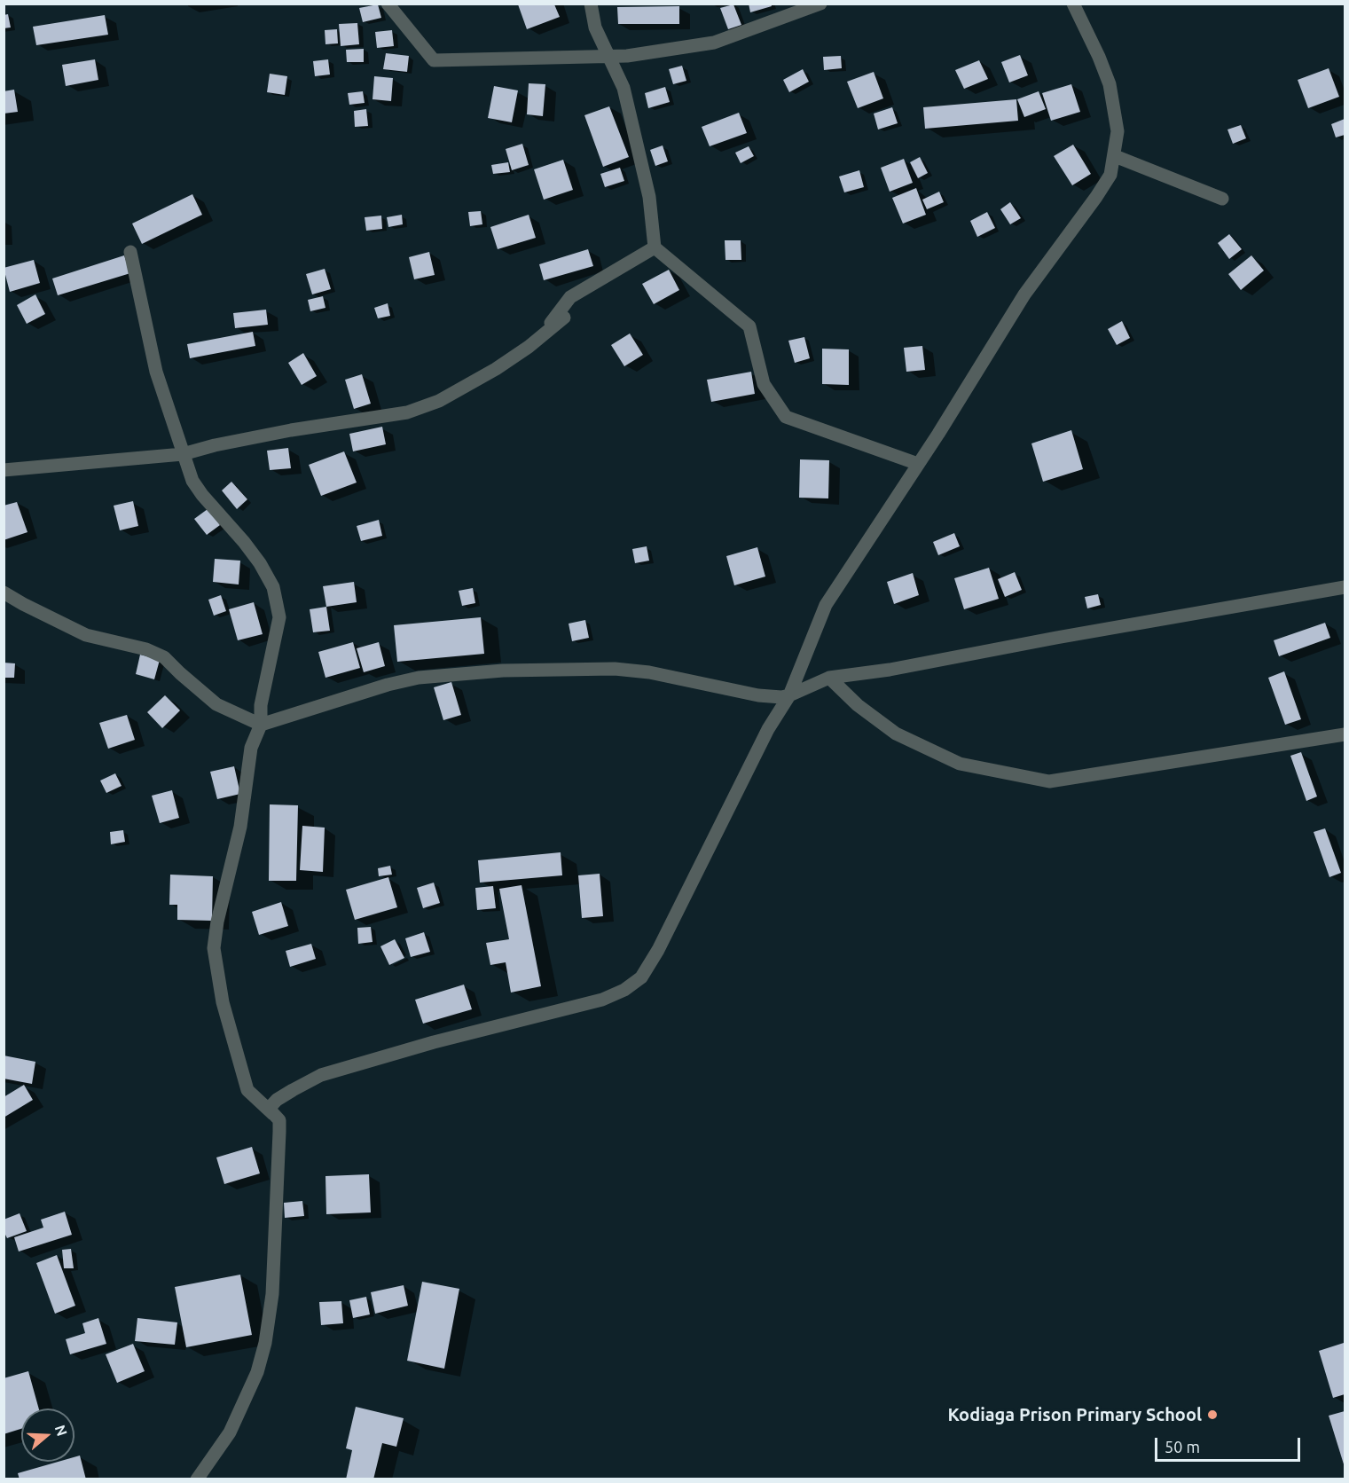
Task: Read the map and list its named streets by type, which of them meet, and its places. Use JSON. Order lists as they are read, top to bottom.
{
  "places": ["Kodiaga Prison Primary School"],
  "scale_bar": "50 m",
  "north": "right"
}
